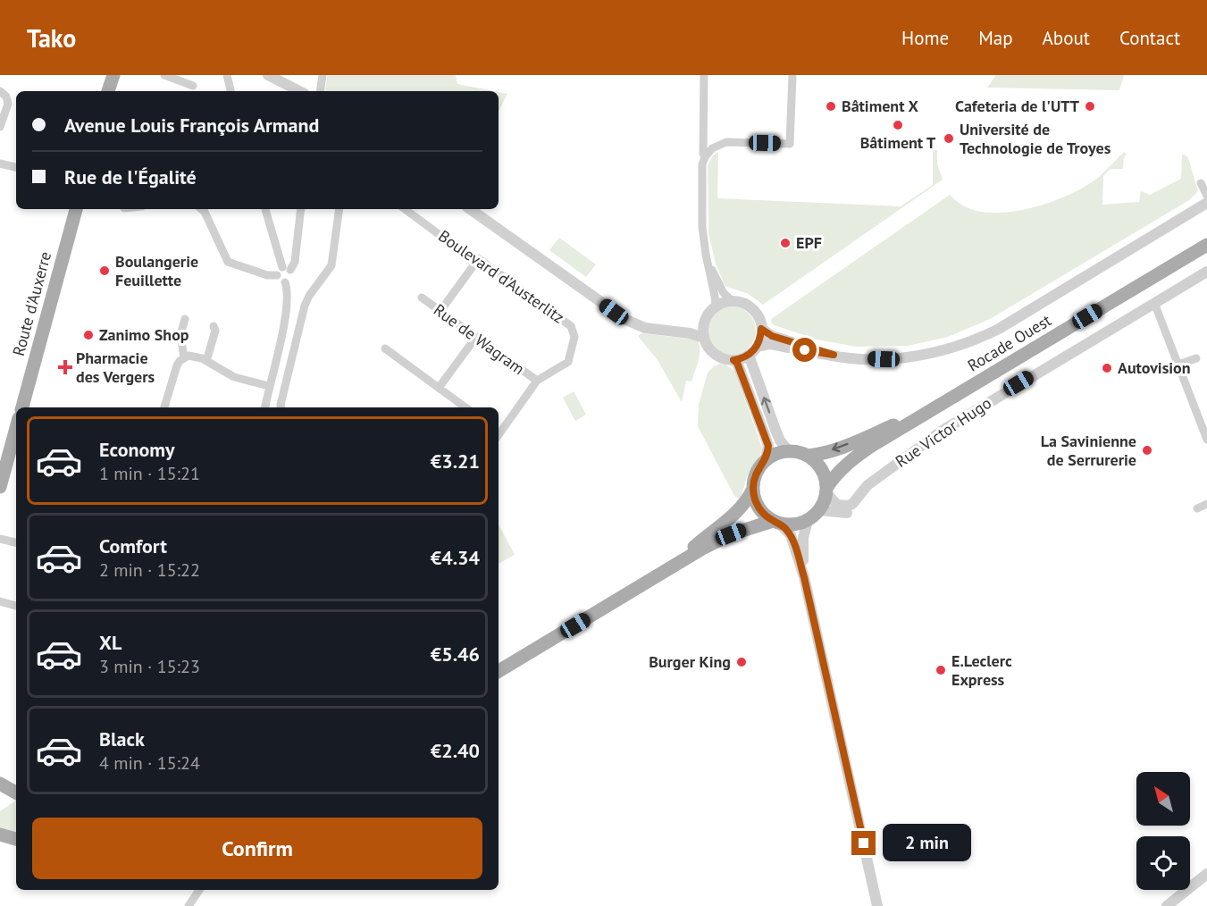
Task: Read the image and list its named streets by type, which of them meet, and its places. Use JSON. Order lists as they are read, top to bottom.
{
  "streets": {
    "main road": ["Route d'Auxerre", "Rocade Ouest"],
    "street": ["Boulevard d'Austerlitz", "Rue de Wagram", "Rue Victor Hugo"]
  },
  "crossings": [
    ["Boulevard d'Austerlitz", "Rue de Wagram"],
    ["Rocade Ouest", "Rue Victor Hugo"]
  ],
  "places": {
    "other": [
      "Bâtiment X",
      "Cafeteria de l'UTT",
      "Bâtiment T",
      "Université de Technologie de Troyes",
      "EPF",
      "Boulangerie Feuillette",
      "Zanimo Shop",
      "Autovision",
      "La Savinienne de Serrurerie",
      "Burger King",
      "E.Leclerc Express"
    ],
    "health": ["Pharmacie des Vergers"]
  },
  "north": "top left",
  "page": {
    "header": "Tako",
    "nav": [
      "Home",
      "Map",
      "About",
      "Contact"
    ],
    "banner": ["Avenue Louis François Armand", "Rue de l'Égalité"],
    "list": [
      {
        "name": "Economy",
        "note": "1 min · 15:21",
        "value": "€3.21"
      },
      {
        "name": "Comfort",
        "note": "2 min · 15:22",
        "value": "€4.34"
      },
      {
        "name": "XL",
        "note": "3 min · 15:23",
        "value": "€5.46"
      },
      {
        "name": "Black",
        "note": "4 min · 15:24",
        "value": "€2.40"
      }
    ],
    "buttons": "Confirm",
    "bubble": "2 min"
  }
}
